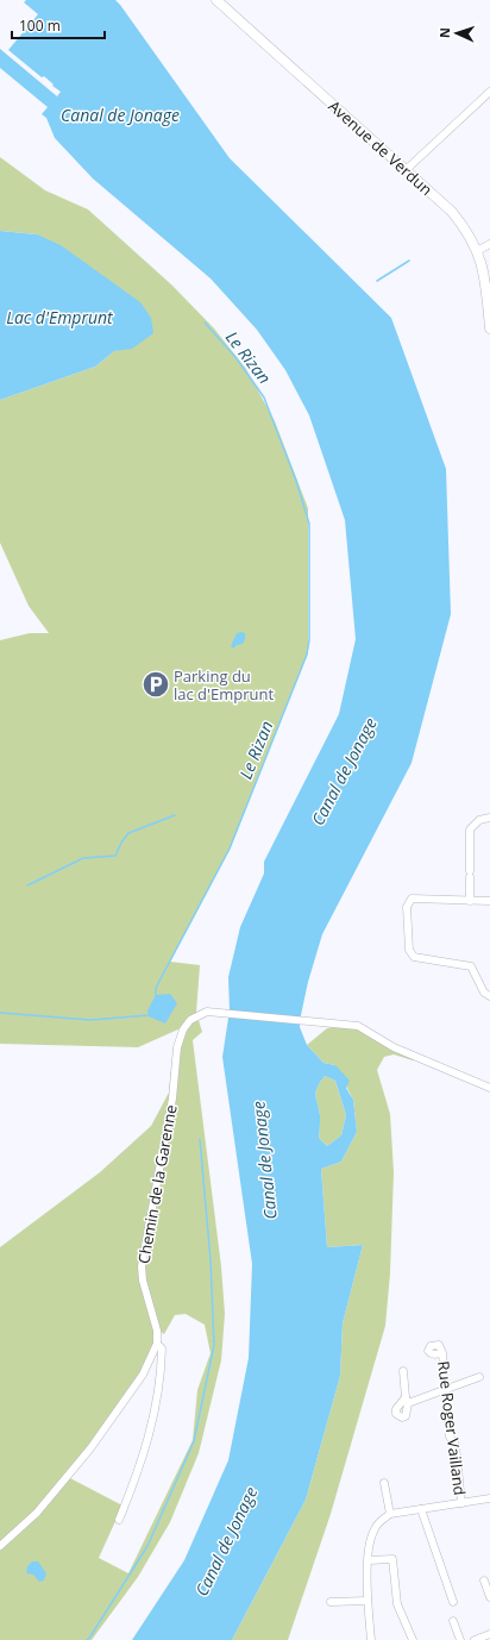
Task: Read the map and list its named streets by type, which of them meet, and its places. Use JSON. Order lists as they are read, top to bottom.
{
  "streets": {
    "main road": ["Avenue de Verdun"],
    "street": ["Chemin de la Garenne", "Rue Roger Vailland"]
  },
  "water": ["Canal de Jonage", "Lac d'Emprunt", "Le Rizan"],
  "places": {
    "parking": ["Parking du lac d'Emprunt"]
  },
  "scale_bar": "100 m",
  "north": "left"
}
